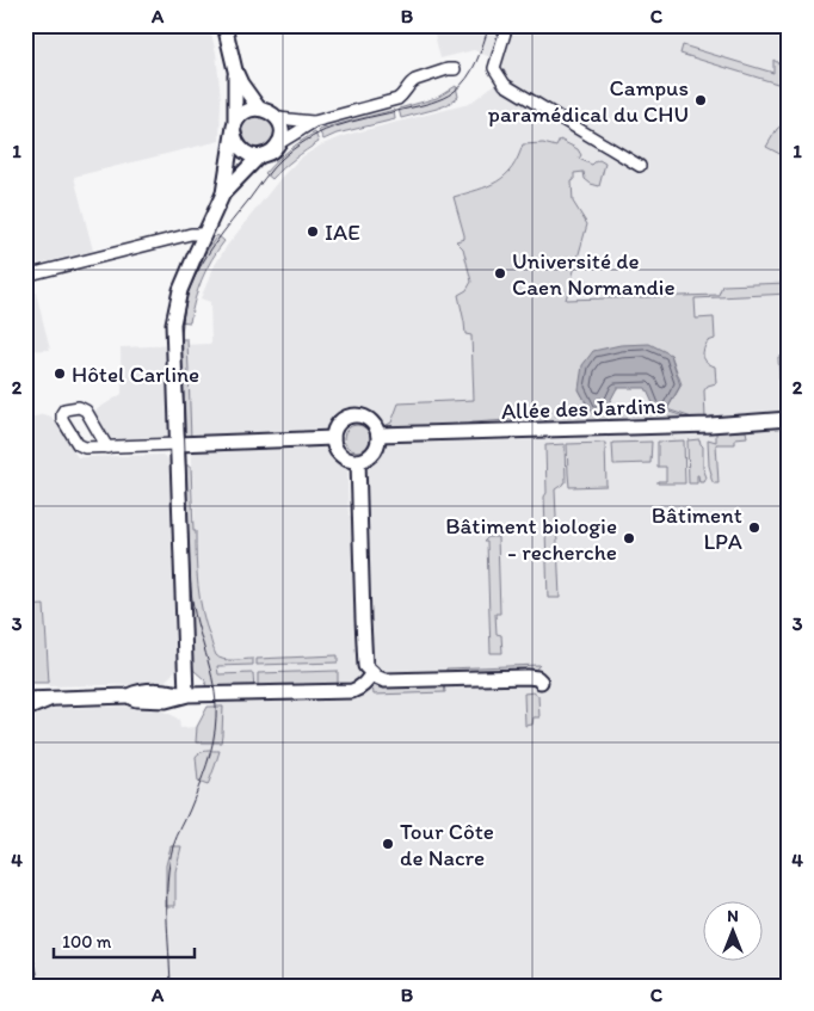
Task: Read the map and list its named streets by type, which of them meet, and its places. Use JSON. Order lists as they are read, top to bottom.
{
  "streets": {
    "street": ["Allée des Jardins"]
  },
  "places": [
    "Campus paramédical du CHU",
    "IAE",
    "Université de Caen Normandie",
    "Hôtel Carline",
    "Bâtiment LPA",
    "Bâtiment biologie - recherche",
    "Tour Côte de Nacre"
  ],
  "scale_bar": "100 m",
  "north": "top",
  "grid": {
    "columns": ["A", "B", "C"],
    "rows": [
      "1",
      "2",
      "3",
      "4"
    ]
  }
}
